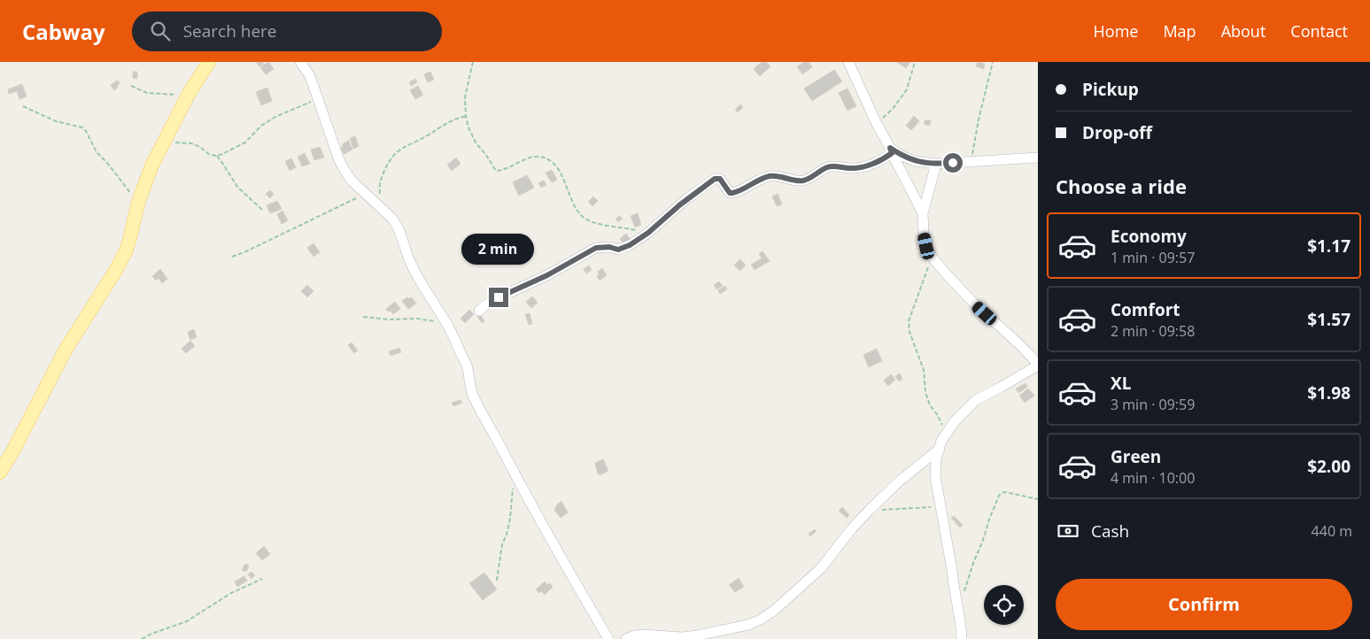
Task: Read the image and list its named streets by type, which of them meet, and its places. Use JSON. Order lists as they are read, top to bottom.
{
  "page": {
    "header": "Cabway",
    "search": "Search here",
    "nav": [
      "Home",
      "Map",
      "About",
      "Contact"
    ],
    "banner": ["Pickup", "Drop-off"],
    "heading": "Choose a ride",
    "list": [
      {
        "name": "Economy",
        "note": "1 min · 09:57",
        "value": "$1.17"
      },
      {
        "name": "Comfort",
        "note": "2 min · 09:58",
        "value": "$1.57"
      },
      {
        "name": "XL",
        "note": "3 min · 09:59",
        "value": "$1.98"
      },
      {
        "name": "Green",
        "note": "4 min · 10:00",
        "value": "$2.00"
      }
    ],
    "bubble": "2 min",
    "pay": ["Cash", "440 m"],
    "buttons": "Confirm"
  }
}
